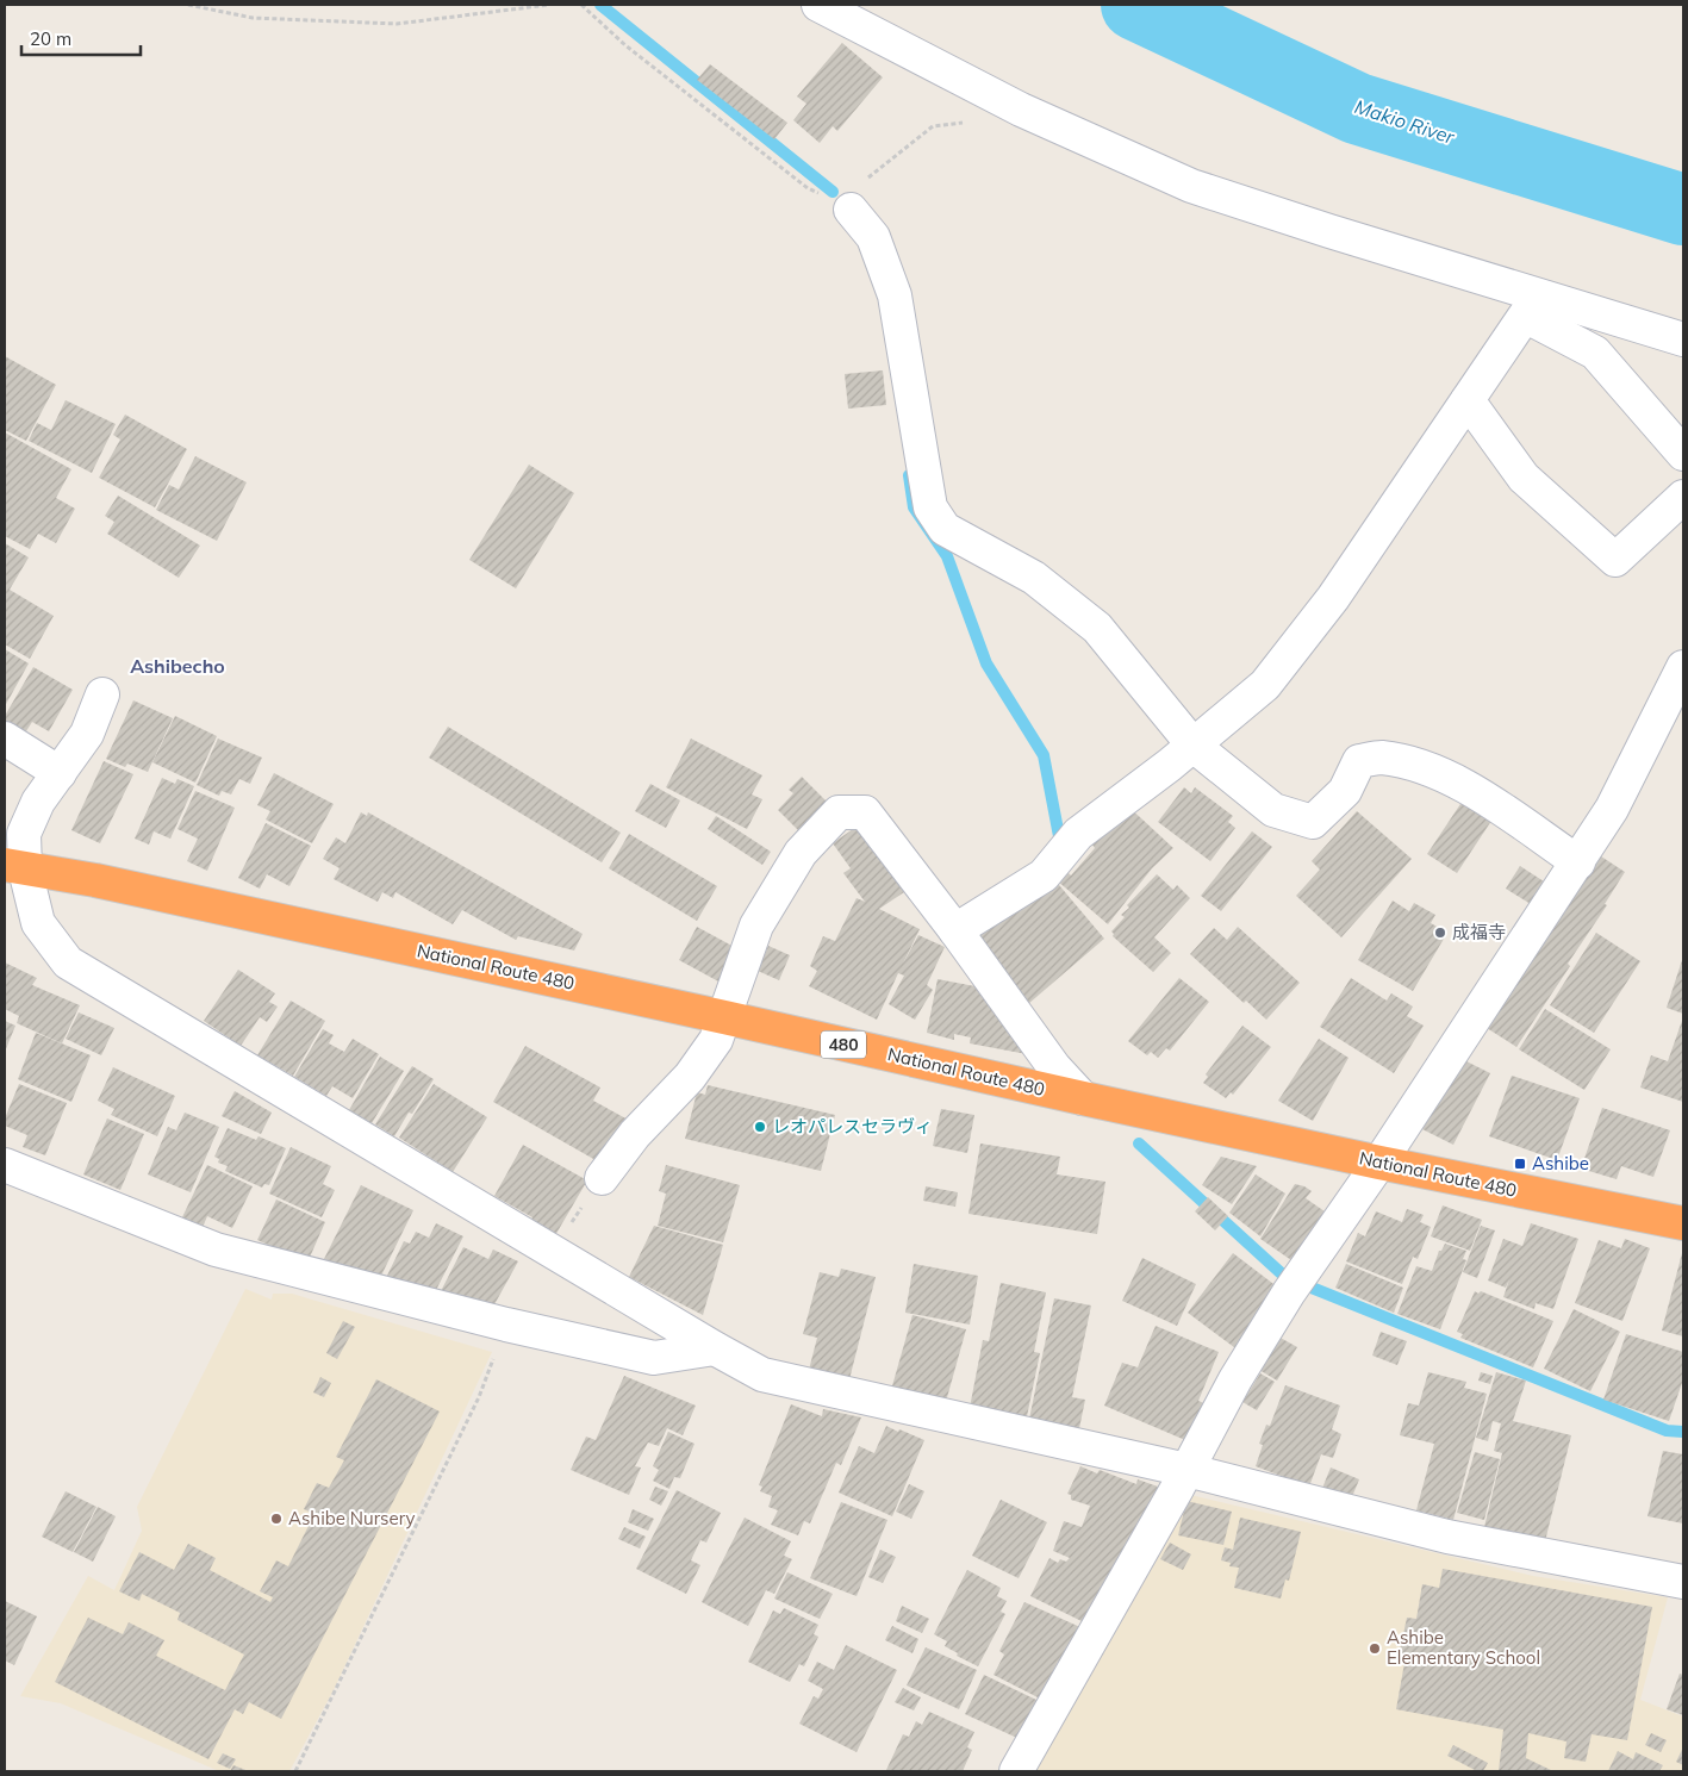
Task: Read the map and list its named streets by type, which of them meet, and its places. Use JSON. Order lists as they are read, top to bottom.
{
  "streets": {
    "highway": ["National Route 480", "480"]
  },
  "districts": ["Ashibecho"],
  "water": ["Makio River"],
  "places": {
    "other": [
      "成福寺",
      "レオパレスセラヴィ",
      "Ashibe Nursery",
      "Ashibe Elementary School"
    ],
    "transit": ["Ashibe"]
  },
  "scale_bar": "20 m"
}
